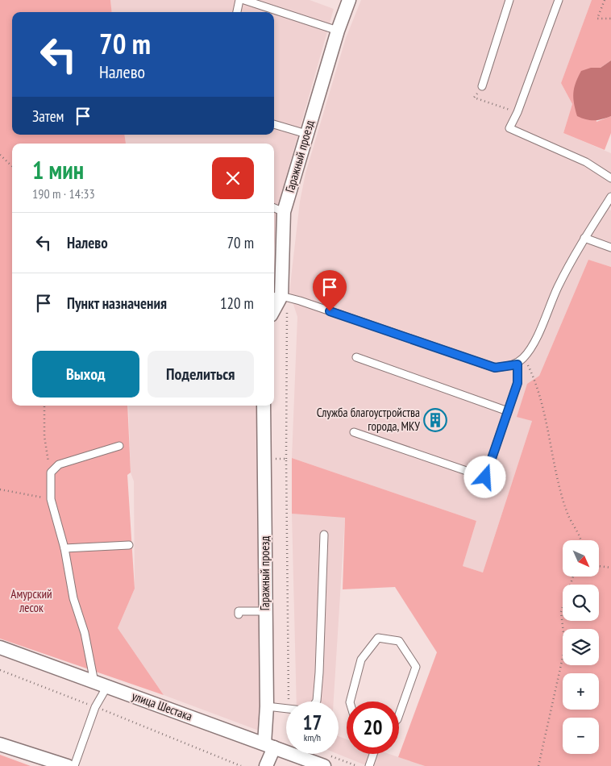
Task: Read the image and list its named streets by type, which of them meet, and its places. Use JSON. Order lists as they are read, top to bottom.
{
  "streets": {
    "street": ["Гаражный проезд", "улица Шестака"]
  },
  "crossings": [
    ["Гаражный проезд", "улица Шестака"]
  ],
  "parks": ["Амурский лесок"],
  "places": {
    "building": ["Служба благоустройства города, МКУ"]
  },
  "north": "bottom right",
  "page": {
    "turn": ["70 m", "Налево"],
    "then": "Затем",
    "heading": ["1 мин", "190 m · 14:33"],
    "list": [
      {
        "name": "Налево",
        "value": "70 m"
      },
      {
        "name": "Пункт назначения",
        "value": "120 m"
      }
    ],
    "buttons": ["Выход", "Поделиться"],
    "map_buttons": ["+", "−"],
    "speed": "17 km/h",
    "limit": "20"
  }
}
